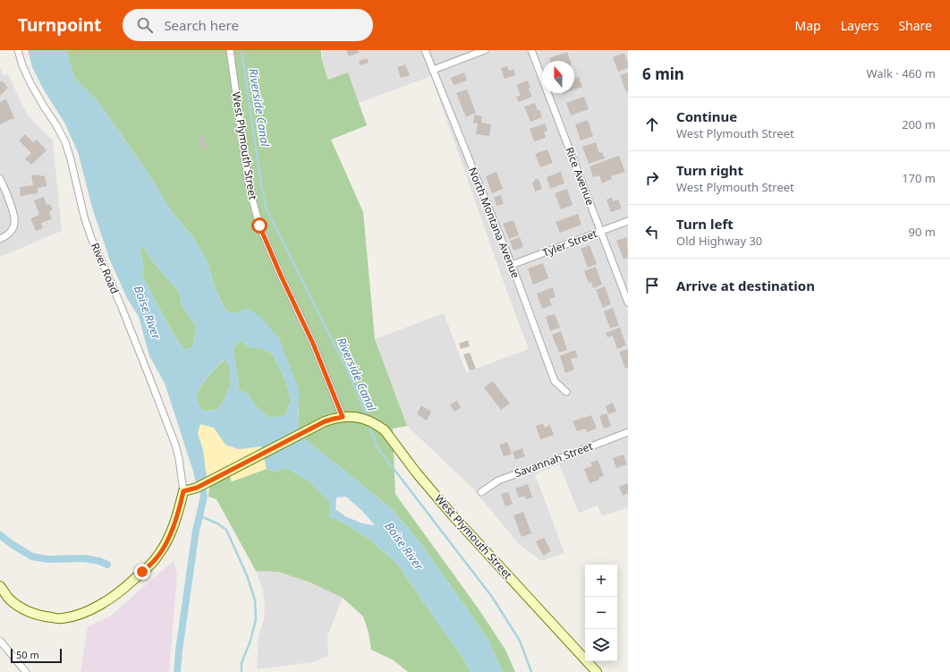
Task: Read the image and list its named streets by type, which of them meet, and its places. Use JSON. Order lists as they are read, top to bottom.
{
  "streets": {
    "street": [
      "West Plymouth Street",
      "Rice Avenue",
      "North Montana Avenue",
      "Tyler Street",
      "River Road",
      "Savannah Street"
    ]
  },
  "crossings": [
    ["West Plymouth Street", "River Road"],
    ["Rice Avenue", "Tyler Street"],
    ["North Montana Avenue", "Tyler Street"]
  ],
  "water": ["Riverside Canal", "Boise River"],
  "scale_bar": "50 m",
  "north": "top",
  "page": {
    "header": "Turnpoint",
    "search": "Search here",
    "nav": ["Map", "Layers", "Share"],
    "heading": ["6 min", "Walk · 460 m"],
    "list": [
      ["Continue", "West Plymouth Street", "200 m"],
      ["Turn right", "West Plymouth Street", "170 m"],
      ["Turn left", "Old Highway 30", "90 m"],
      "Arrive at destination"
    ],
    "map_buttons": ["+", "−"],
    "scale": "50 m"
  }
}
